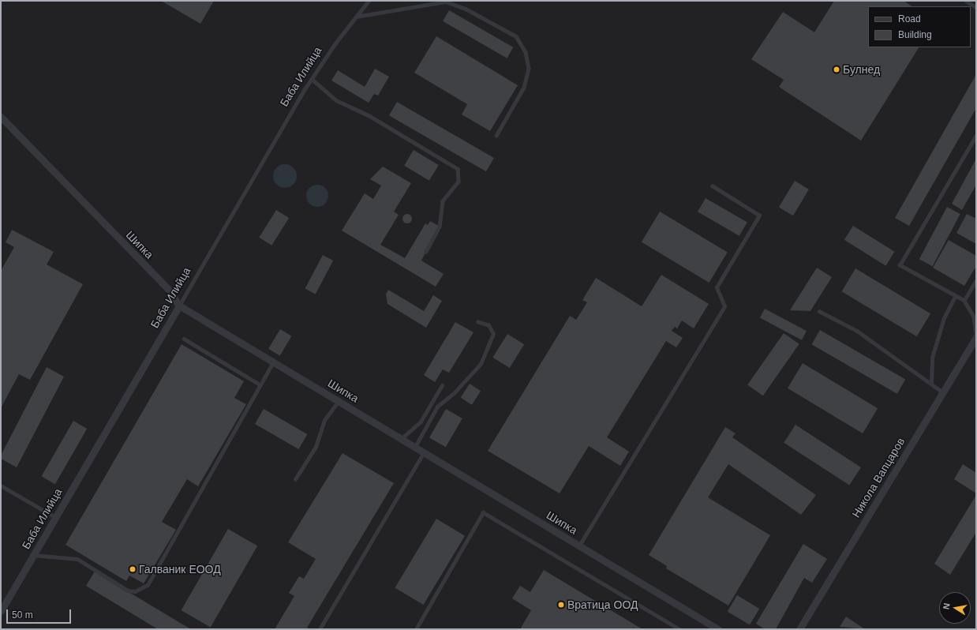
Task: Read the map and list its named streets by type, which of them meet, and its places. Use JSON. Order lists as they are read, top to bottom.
{
  "streets": {
    "street": ["Баба Илийца", "Шипка", "Никола Вапцаров"]
  },
  "crossings": [
    ["Баба Илийца", "Шипка"]
  ],
  "places": ["Булнед", "Галваник ЕООД", "Вратица ООД"],
  "legend": ["Road", "Building"],
  "scale_bar": "50 m",
  "north": "left"
}
